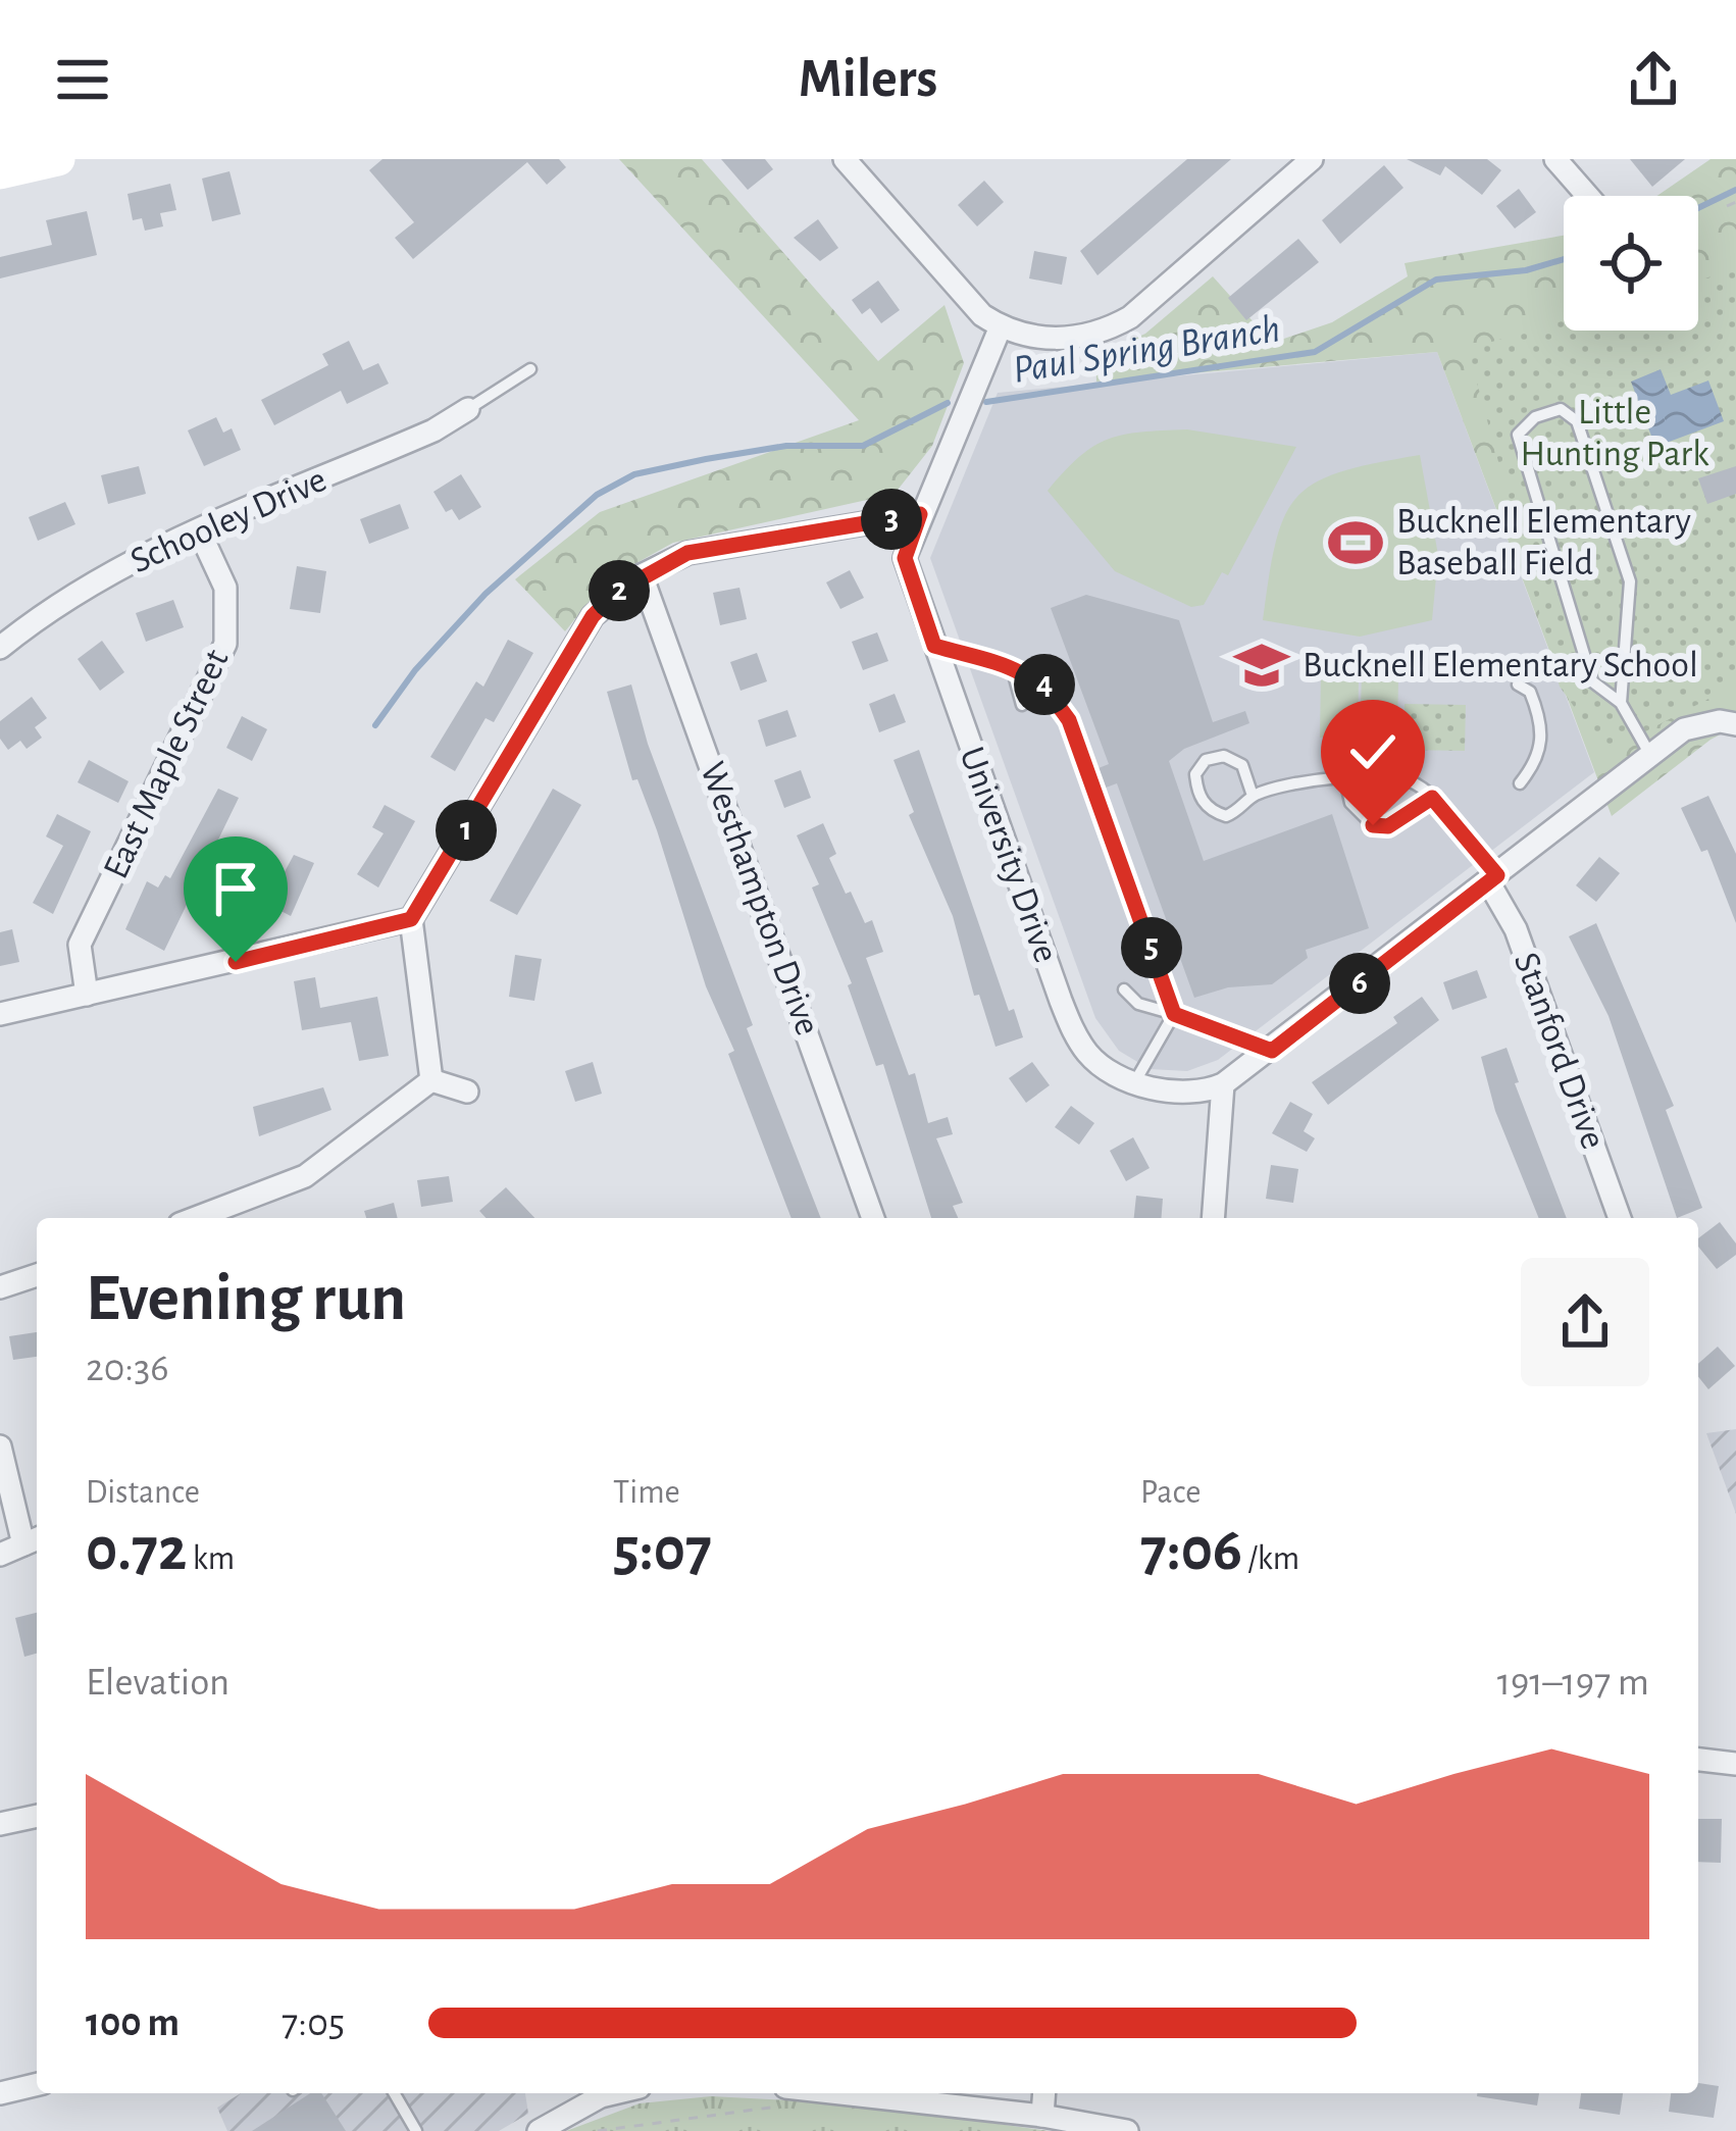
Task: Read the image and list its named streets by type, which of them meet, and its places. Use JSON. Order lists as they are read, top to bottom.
{
  "streets": {
    "street": [
      "Schooley Drive",
      "East Maple Street",
      "University Drive",
      "Westhampton Drive",
      "Stanford Drive"
    ]
  },
  "crossings": [
    ["Schooley Drive", "East Maple Street"]
  ],
  "water": ["Paul Spring Branch"],
  "parks": ["Little Hunting Park"],
  "places": {
    "sports": ["Bucknell Elementary Baseball Field"],
    "school or university": ["Bucknell Elementary School"]
  },
  "page": {
    "header": "Milers",
    "pins": [
      "3",
      "2",
      "4",
      "1",
      "5",
      "6"
    ],
    "heading": ["Evening run", "20:36"],
    "stats": [
      ["Distance", "0.72 km"],
      ["Time", "5:07"],
      ["Pace", "7:06 /km"]
    ],
    "chart": ["Elevation", "191–197 m"],
    "list": [
      {
        "name": "100 m",
        "note": "7:05"
      }
    ]
  }
}
